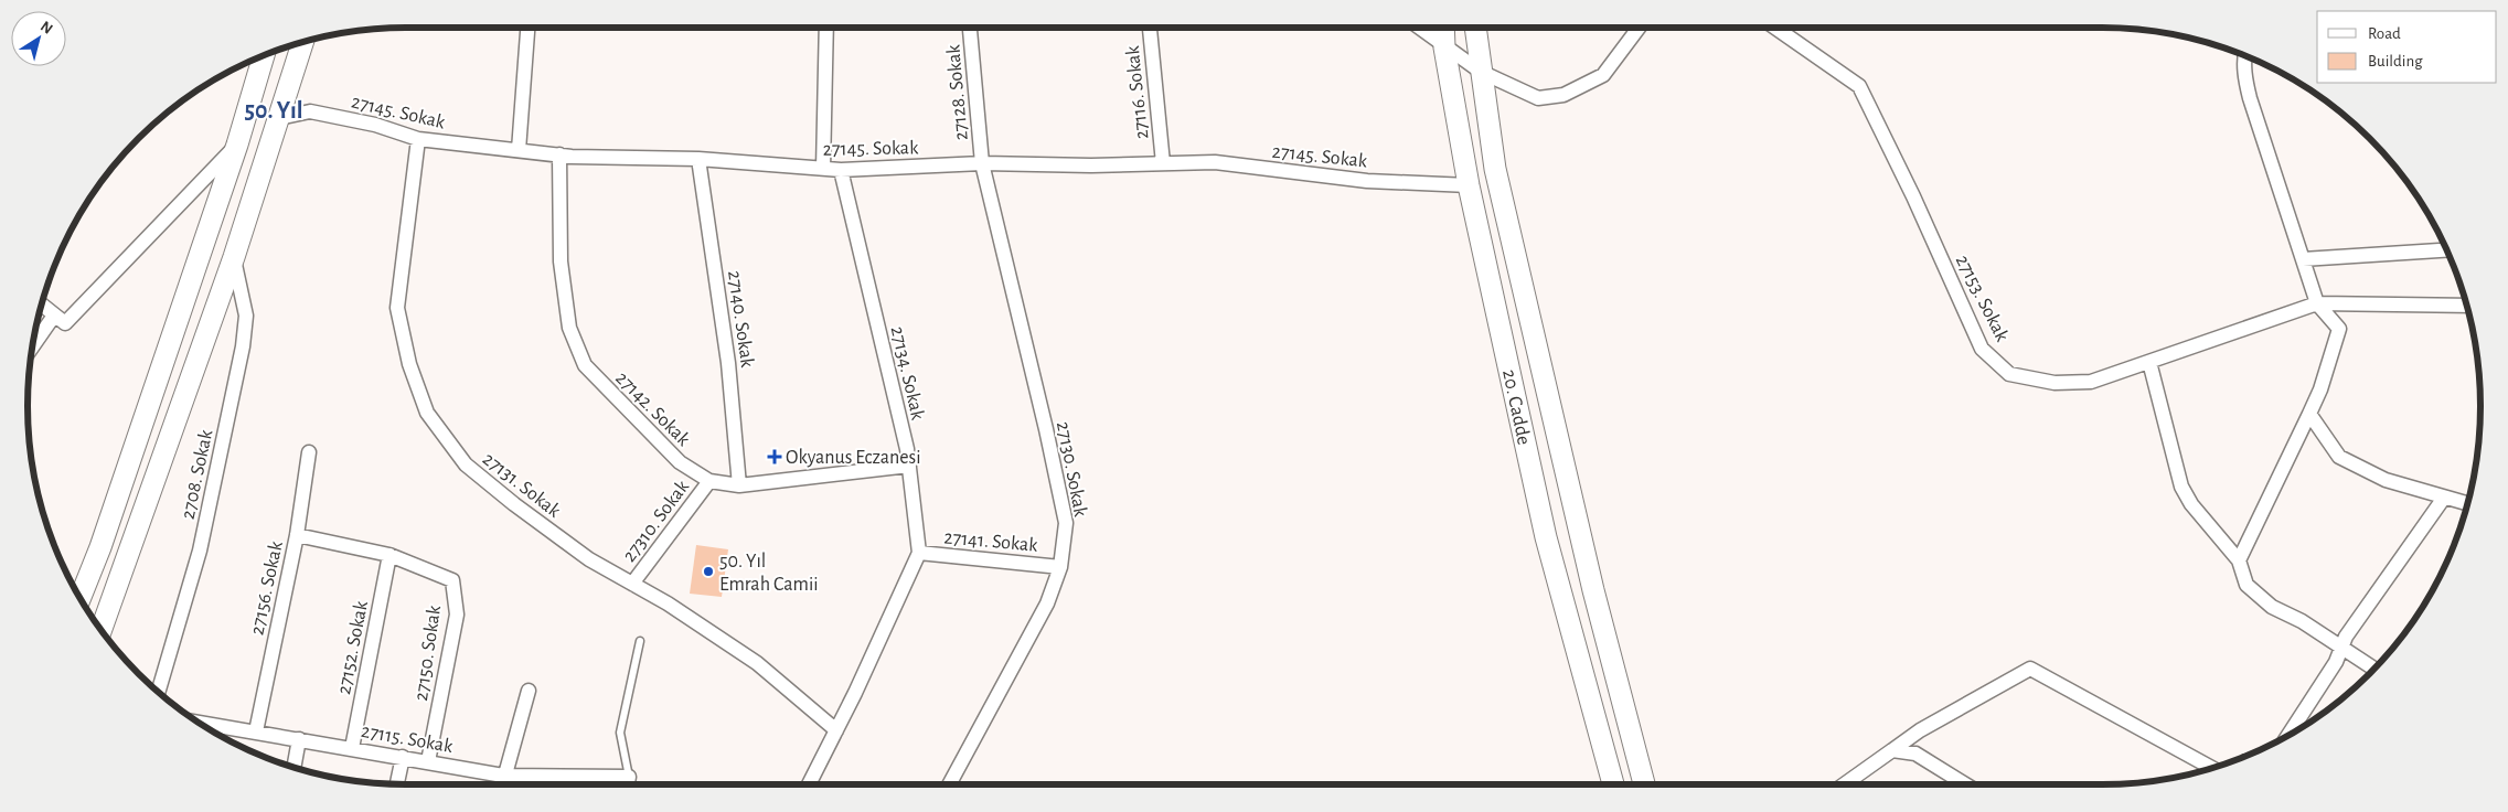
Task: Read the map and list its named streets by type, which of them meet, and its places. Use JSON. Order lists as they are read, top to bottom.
{
  "streets": {
    "main road": ["20. Cadde"],
    "street": [
      "27128. Sokak",
      "27116. Sokak",
      "27145. Sokak",
      "27153. Sokak",
      "27140. Sokak",
      "27134. Sokak",
      "27142. Sokak",
      "27130. Sokak",
      "2708. Sokak",
      "27131. Sokak",
      "27310. Sokak",
      "27141. Sokak",
      "27156. Sokak",
      "27152. Sokak",
      "27150. Sokak",
      "27115. Sokak"
    ]
  },
  "crossings": [
    ["27128. Sokak", "27145. Sokak"],
    ["27128. Sokak", "27130. Sokak"],
    ["27116. Sokak", "27145. Sokak"],
    ["27145. Sokak", "27140. Sokak"],
    ["27145. Sokak", "27134. Sokak"],
    ["27145. Sokak", "20. Cadde"],
    ["27145. Sokak", "27142. Sokak"],
    ["27145. Sokak", "27130. Sokak"],
    ["27145. Sokak", "27131. Sokak"],
    ["27140. Sokak", "27142. Sokak"],
    ["27134. Sokak", "27142. Sokak"],
    ["27134. Sokak", "27141. Sokak"],
    ["27142. Sokak", "27310. Sokak"],
    ["27130. Sokak", "27141. Sokak"],
    ["27131. Sokak", "27310. Sokak"],
    ["27156. Sokak", "27150. Sokak"],
    ["27156. Sokak", "27115. Sokak"],
    ["27152. Sokak", "27150. Sokak"],
    ["27152. Sokak", "27115. Sokak"],
    ["27150. Sokak", "27115. Sokak"]
  ],
  "districts": ["50. Yıl"],
  "places": {
    "health": ["Okyanus Eczanesi"],
    "other": ["50. Yıl Emrah Camii"]
  },
  "legend": ["Road", "Building"],
  "north": "top right"
}
